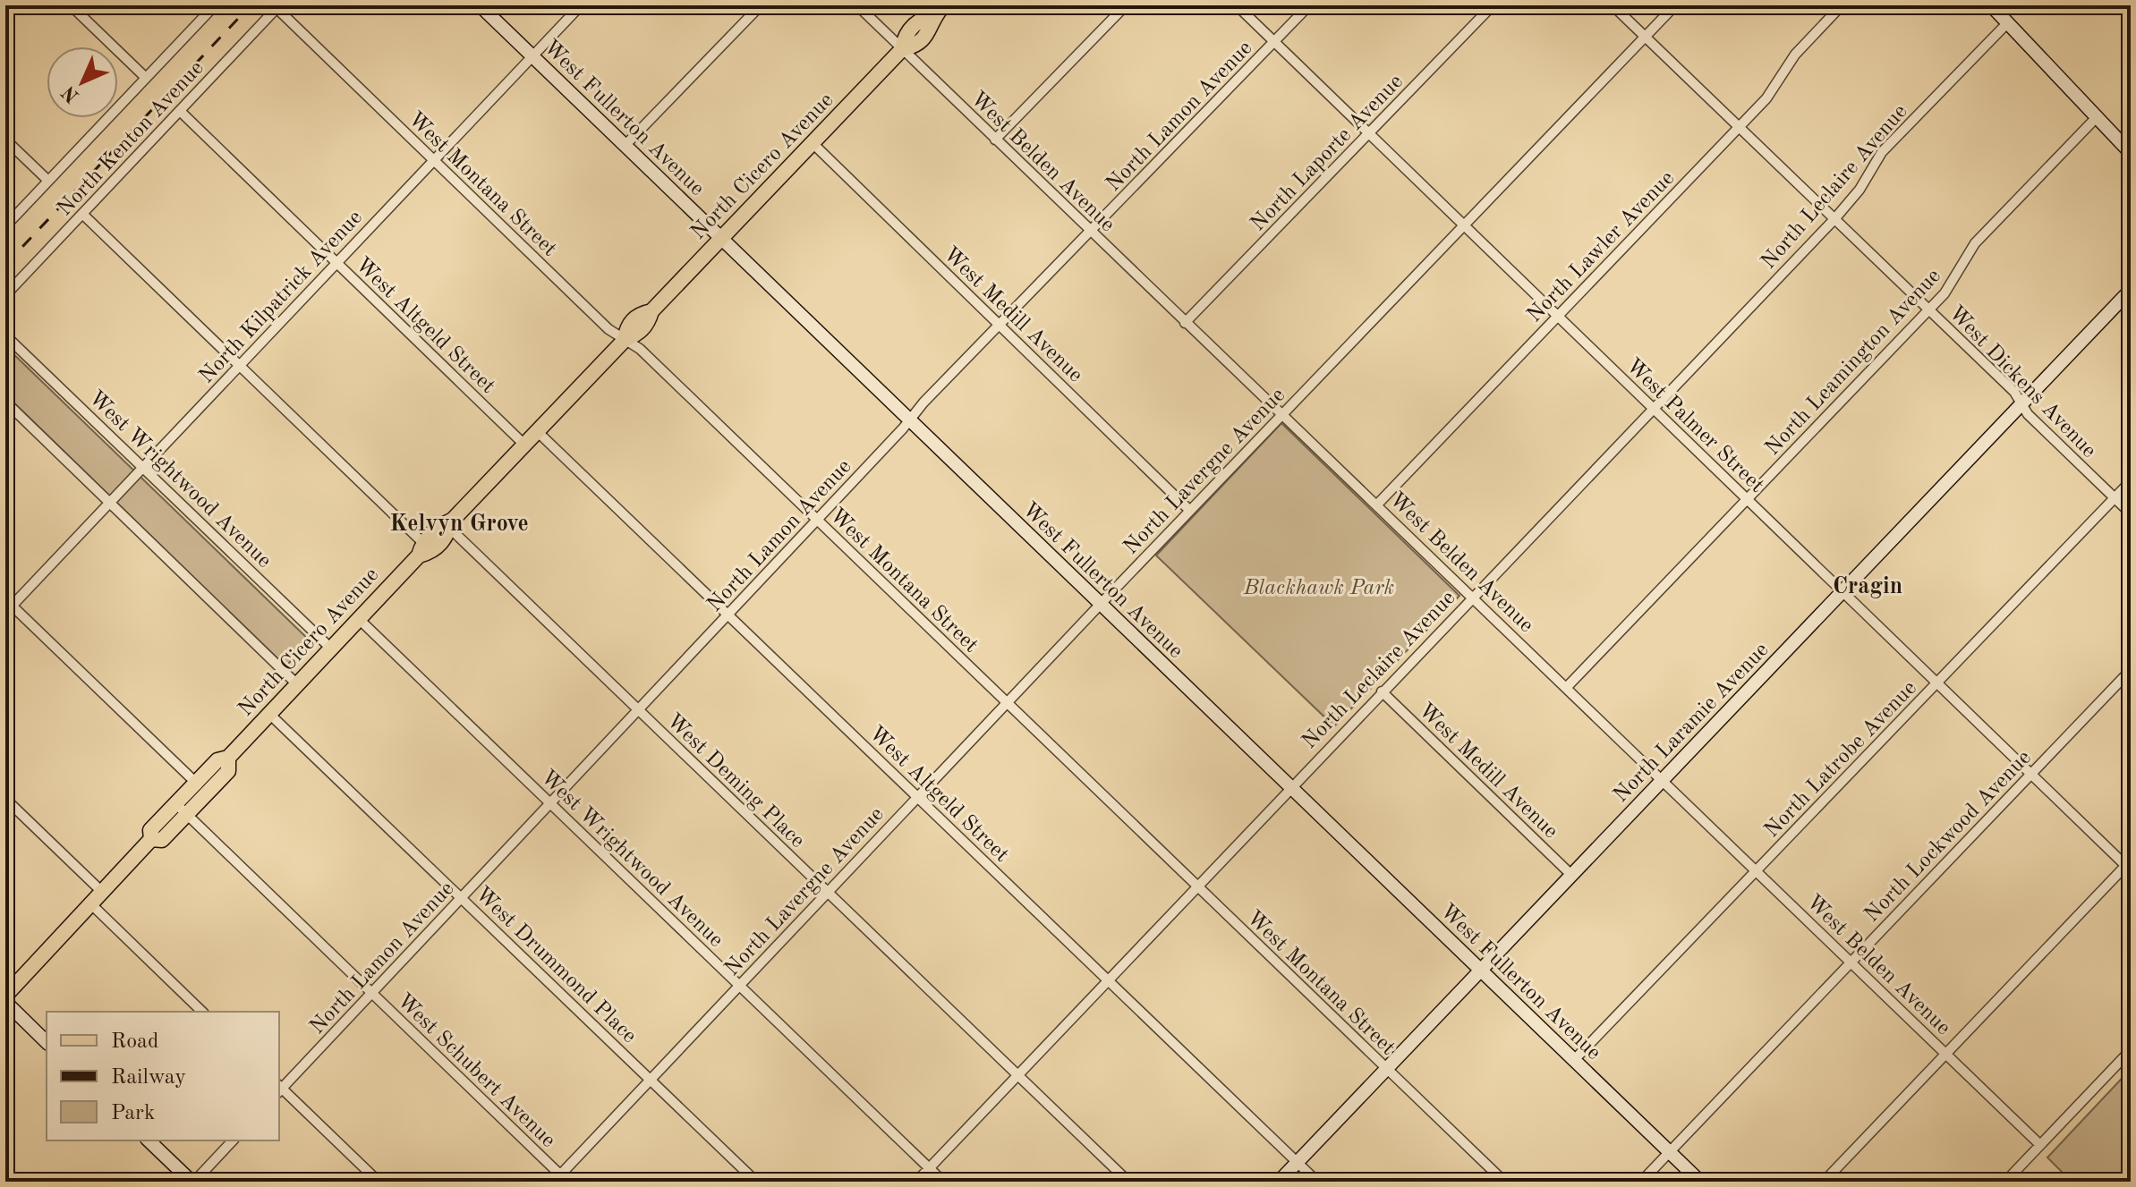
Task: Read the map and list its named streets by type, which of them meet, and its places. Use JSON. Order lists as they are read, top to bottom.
{
  "streets": {
    "main road": ["West Fullerton Avenue", "North Cicero Avenue", "North Laramie Avenue"],
    "street": [
      "North Lamon Avenue",
      "North Kenton Avenue",
      "North Laporte Avenue",
      "West Belden Avenue",
      "West Montana Street",
      "North Leclaire Avenue",
      "North Lawler Avenue",
      "North Kilpatrick Avenue",
      "West Medill Avenue",
      "West Altgeld Street",
      "North Leamington Avenue",
      "West Dickens Avenue",
      "West Palmer Street",
      "North Lavergne Avenue",
      "West Wrightwood Avenue",
      "North Latrobe Avenue",
      "West Deming Place",
      "North Lockwood Avenue",
      "West Drummond Place",
      "West Schubert Avenue"
    ]
  },
  "crossings": [
    ["North Lamon Avenue", "West Fullerton Avenue"],
    ["North Lamon Avenue", "West Belden Avenue"],
    ["North Lamon Avenue", "West Montana Street"],
    ["North Lamon Avenue", "West Medill Avenue"],
    ["North Lamon Avenue", "West Altgeld Street"],
    ["North Lamon Avenue", "West Palmer Street"],
    ["North Lamon Avenue", "West Wrightwood Avenue"],
    ["North Lamon Avenue", "West Deming Place"],
    ["North Lamon Avenue", "West Drummond Place"],
    ["North Lamon Avenue", "West Schubert Avenue"],
    ["West Fullerton Avenue", "North Cicero Avenue"],
    ["West Fullerton Avenue", "North Leclaire Avenue"],
    ["West Fullerton Avenue", "North Kilpatrick Avenue"],
    ["West Fullerton Avenue", "North Lavergne Avenue"],
    ["West Fullerton Avenue", "North Laramie Avenue"],
    ["West Fullerton Avenue", "North Latrobe Avenue"],
    ["West Fullerton Avenue", "North Lockwood Avenue"],
    ["North Kenton Avenue", "West Montana Street"],
    ["North Kenton Avenue", "West Altgeld Street"],
    ["North Laporte Avenue", "West Belden Avenue"],
    ["North Laporte Avenue", "West Palmer Street"],
    ["West Belden Avenue", "North Cicero Avenue"],
    ["West Belden Avenue", "North Leclaire Avenue"],
    ["West Belden Avenue", "North Lawler Avenue"],
    ["West Belden Avenue", "North Leamington Avenue"],
    ["West Belden Avenue", "North Lavergne Avenue"],
    ["West Belden Avenue", "North Laramie Avenue"],
    ["West Belden Avenue", "North Latrobe Avenue"],
    ["West Belden Avenue", "North Lockwood Avenue"],
    ["North Cicero Avenue", "West Montana Street"],
    ["North Cicero Avenue", "West Medill Avenue"],
    ["North Cicero Avenue", "West Altgeld Street"],
    ["North Cicero Avenue", "West Wrightwood Avenue"],
    ["North Cicero Avenue", "West Deming Place"],
    ["North Cicero Avenue", "West Drummond Place"],
    ["North Cicero Avenue", "West Schubert Avenue"],
    ["West Montana Street", "North Leclaire Avenue"],
    ["West Montana Street", "North Kilpatrick Avenue"],
    ["West Montana Street", "North Lavergne Avenue"],
    ["West Montana Street", "North Laramie Avenue"],
    ["North Leclaire Avenue", "West Medill Avenue"],
    ["North Leclaire Avenue", "West Altgeld Street"],
    ["North Leclaire Avenue", "West Dickens Avenue"],
    ["North Leclaire Avenue", "West Palmer Street"],
    ["North Leclaire Avenue", "West Wrightwood Avenue"],
    ["North Leclaire Avenue", "West Deming Place"],
    ["North Lawler Avenue", "West Dickens Avenue"],
    ["North Lawler Avenue", "West Palmer Street"],
    ["North Kilpatrick Avenue", "West Altgeld Street"],
    ["North Kilpatrick Avenue", "West Wrightwood Avenue"],
    ["West Medill Avenue", "North Lavergne Avenue"],
    ["West Medill Avenue", "North Laramie Avenue"],
    ["West Altgeld Street", "North Lavergne Avenue"],
    ["West Altgeld Street", "North Laramie Avenue"],
    ["North Leamington Avenue", "West Dickens Avenue"],
    ["North Leamington Avenue", "West Palmer Street"],
    ["West Dickens Avenue", "North Lavergne Avenue"],
    ["West Dickens Avenue", "North Laramie Avenue"],
    ["West Dickens Avenue", "North Latrobe Avenue"],
    ["West Palmer Street", "North Lavergne Avenue"],
    ["West Palmer Street", "North Laramie Avenue"],
    ["West Palmer Street", "North Latrobe Avenue"],
    ["West Palmer Street", "North Lockwood Avenue"],
    ["North Lavergne Avenue", "West Wrightwood Avenue"],
    ["North Lavergne Avenue", "West Deming Place"],
    ["North Lavergne Avenue", "West Drummond Place"],
    ["North Lavergne Avenue", "West Schubert Avenue"]
  ],
  "districts": ["Kelvyn Grove", "Cragin"],
  "parks": ["Blackhawk Park"],
  "legend": ["Road", "Railway", "Park"],
  "north": "bottom left"
}
